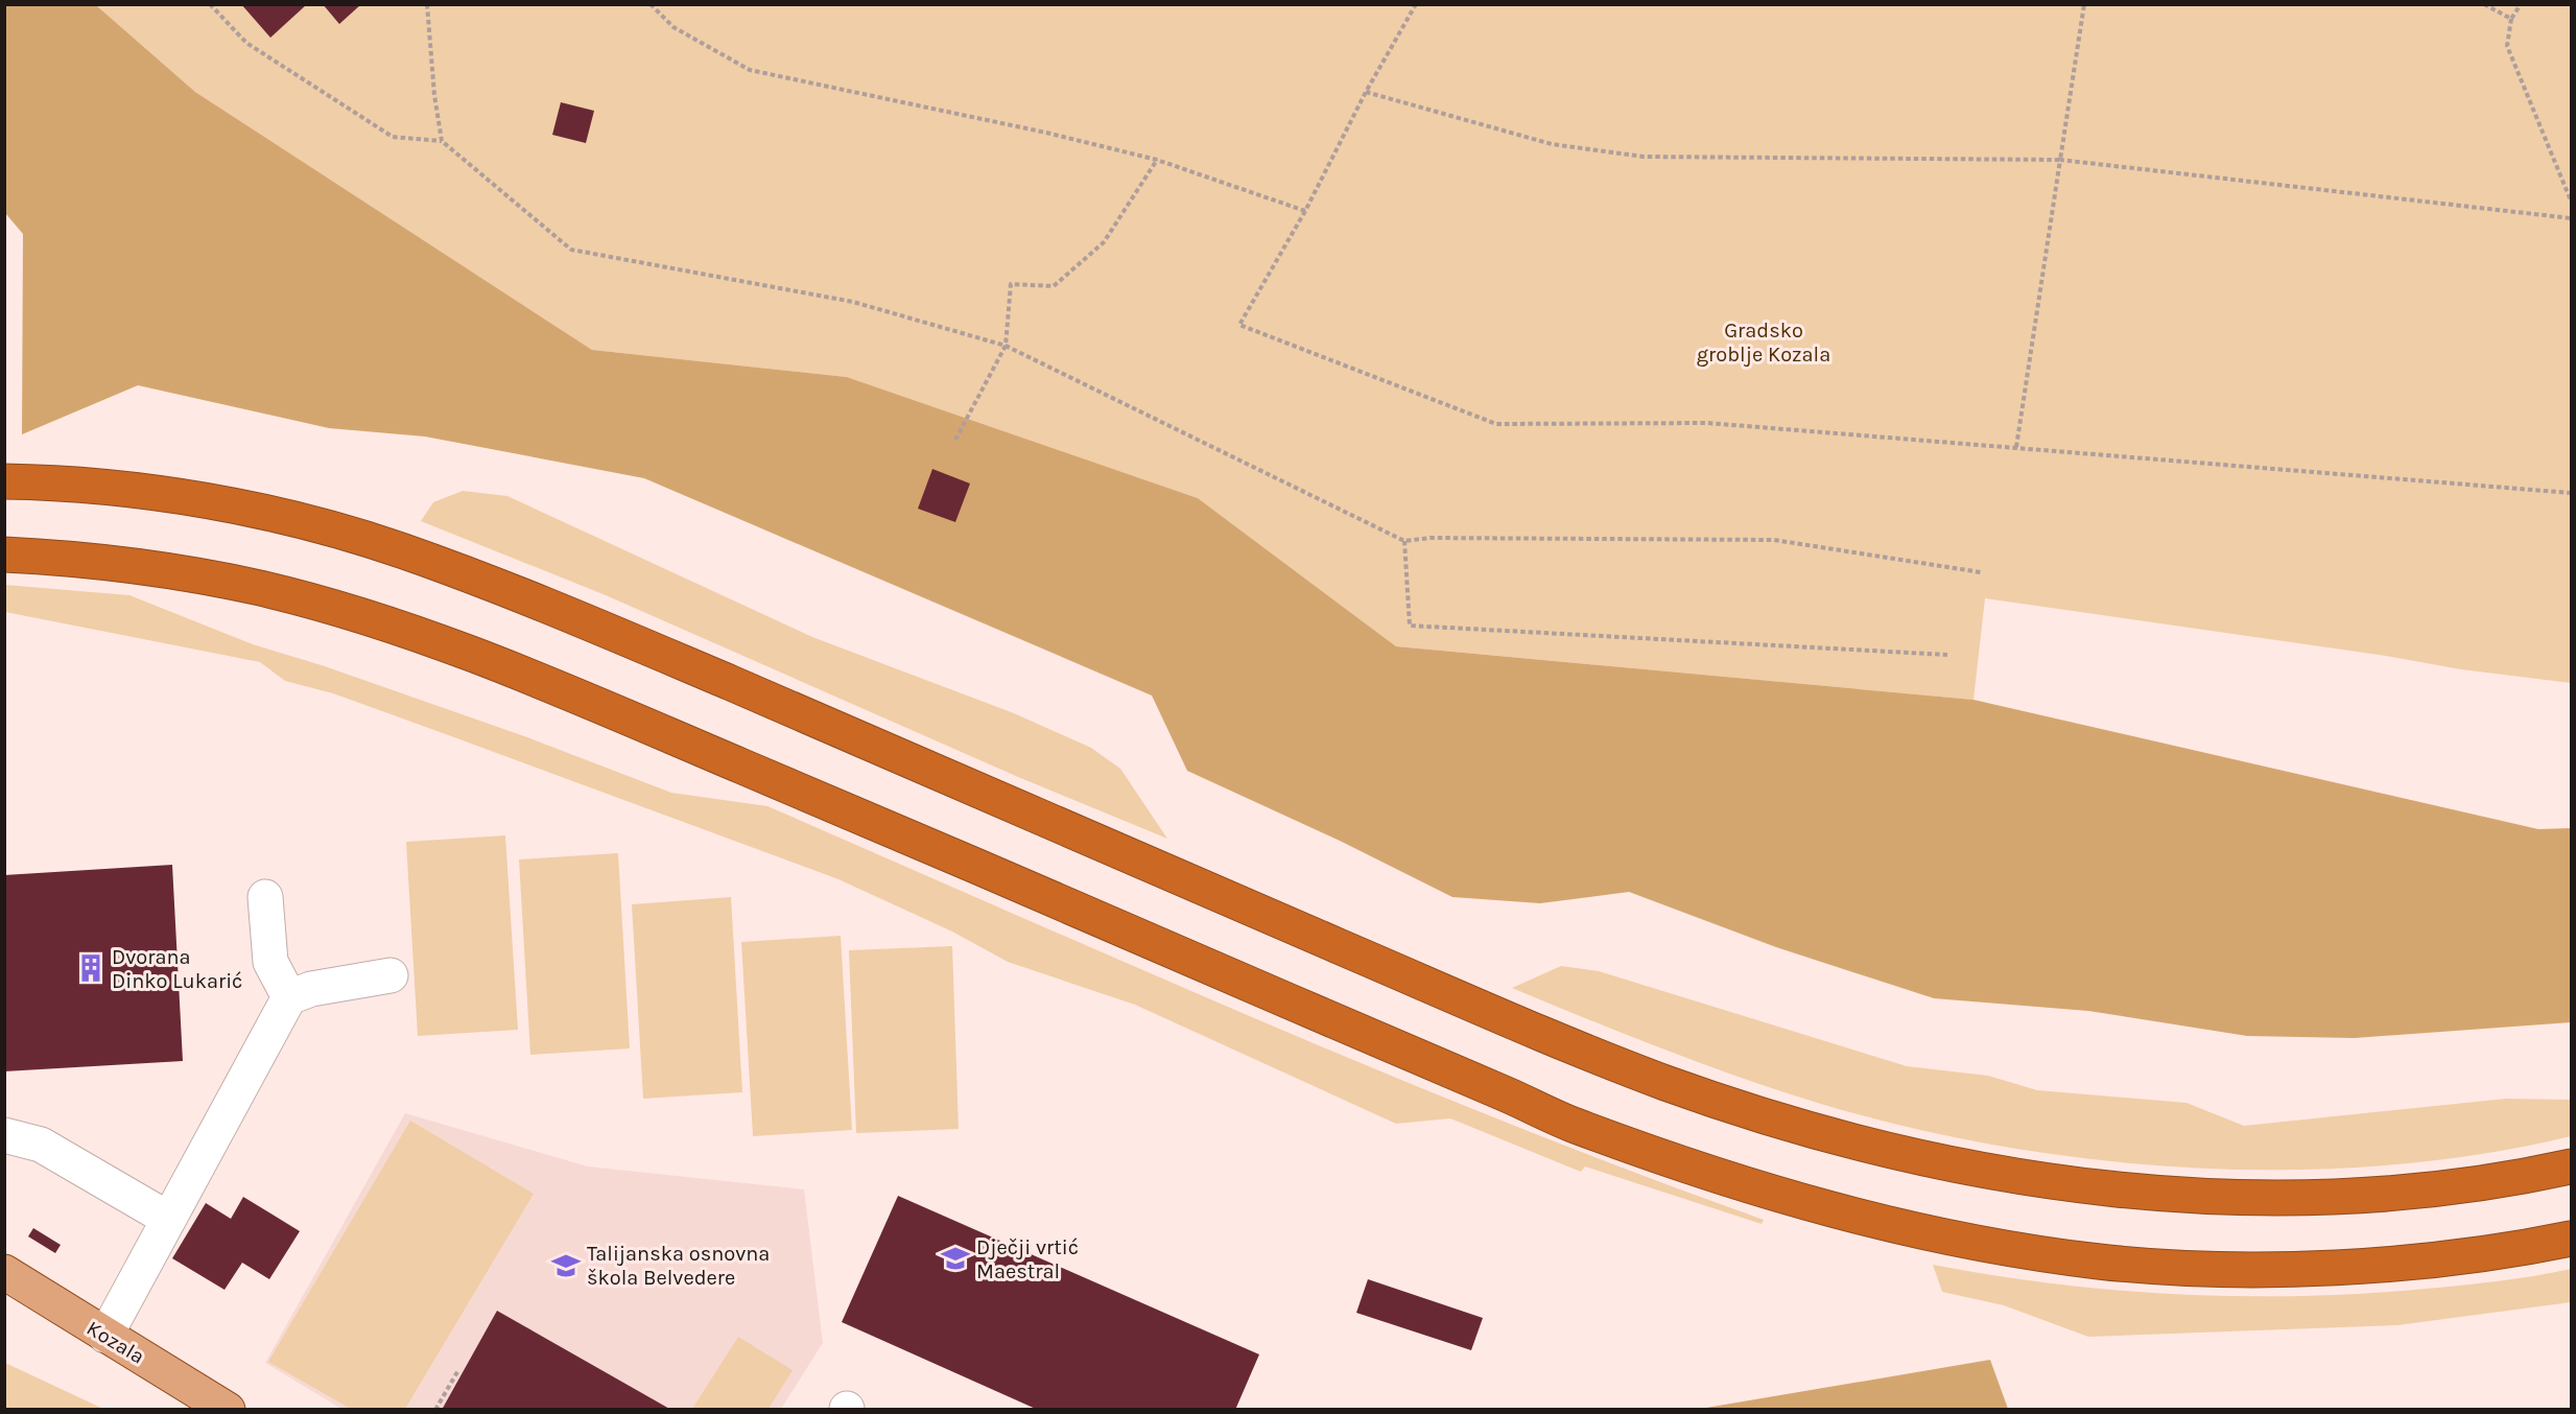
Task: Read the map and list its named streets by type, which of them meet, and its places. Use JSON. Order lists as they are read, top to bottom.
{
  "streets": {
    "main road": ["Kozala"]
  },
  "parks": ["Gradsko groblje Kozala"],
  "places": {
    "building": ["Dvorana Dinko Lukarić"],
    "school or university": ["Dječji vrtić Maestral", "Talijanska osnovna škola Belvedere"]
  }
}
